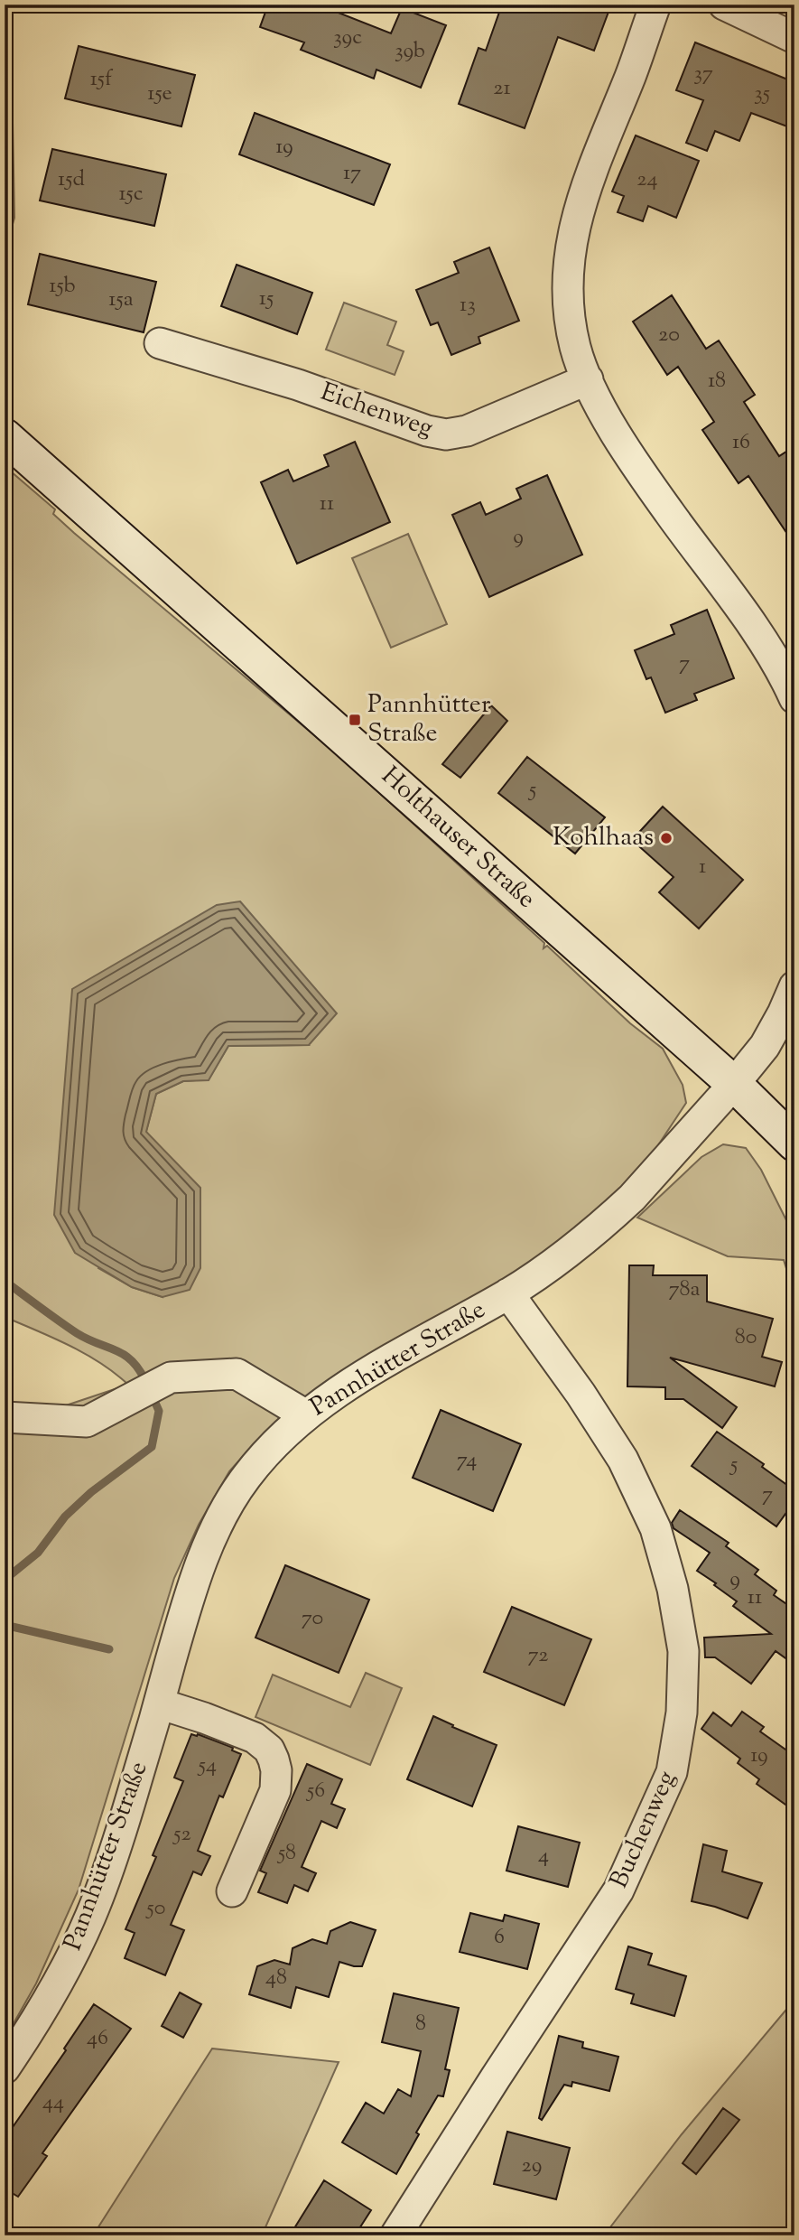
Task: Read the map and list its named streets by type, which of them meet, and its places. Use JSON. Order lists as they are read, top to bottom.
{
  "streets": {
    "street": [
      "Eichenweg",
      "Holthauser Straße",
      "Pannhütter Straße",
      "Buchenweg"
    ]
  },
  "crossings": [
    ["Holthauser Straße", "Pannhütter Straße"],
    ["Pannhütter Straße", "Buchenweg"]
  ],
  "places": {
    "transit": ["Pannhütter Straße"],
    "other": ["Kohlhaas"]
  },
  "house_numbers": [
    "39c",
    "39b",
    "37",
    "15f",
    "21",
    "15e",
    "35",
    "19",
    "17",
    "15d",
    "24",
    "15c",
    "15b",
    "15",
    "15a",
    "13",
    "20",
    "18",
    "16",
    "11",
    "9",
    "7",
    "5",
    "1",
    "78a",
    "80",
    "74",
    "5",
    "7",
    "9",
    "11",
    "70",
    "72",
    "19",
    "54",
    "56",
    "52",
    "58",
    "4",
    "50",
    "6",
    "48",
    "8",
    "46",
    "44",
    "29"
  ]
}
